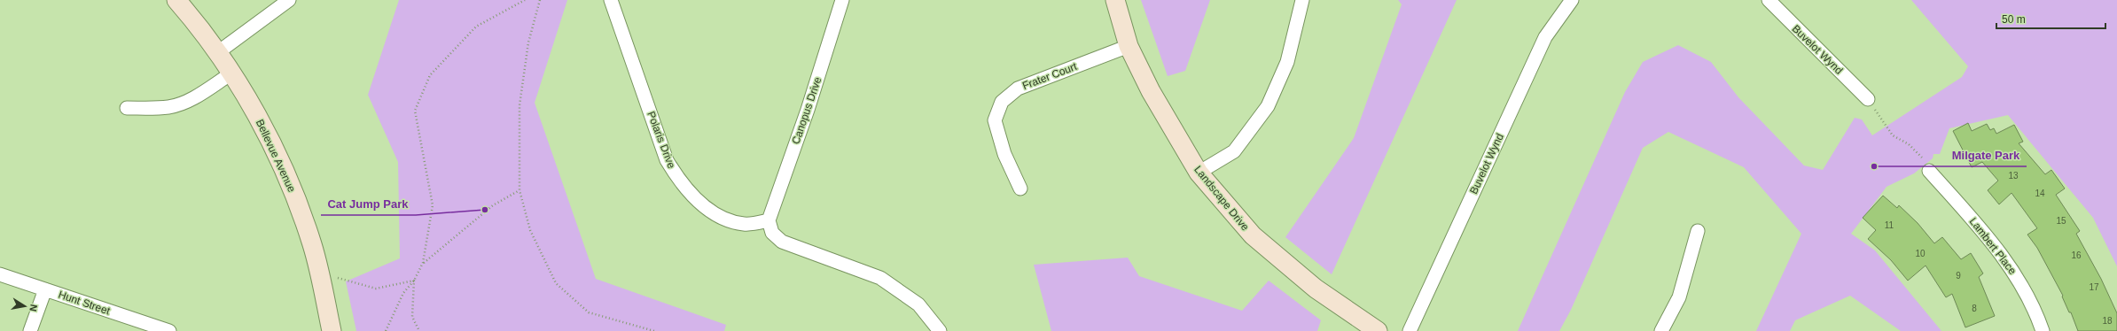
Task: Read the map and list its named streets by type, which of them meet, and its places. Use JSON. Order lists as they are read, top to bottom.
{
  "streets": {
    "street": [
      "Buvelot Wynd",
      "Frater Court",
      "Canopus Drive",
      "Polaris Drive",
      "Bellevue Avenue",
      "Landscape Drive",
      "Lambert Place",
      "Hunt Street"
    ]
  },
  "crossings": [
    ["Frater Court", "Landscape Drive"],
    ["Canopus Drive", "Polaris Drive"]
  ],
  "places": ["Milgate Park", "Cat Jump Park"],
  "house_numbers": [
    "13",
    "14",
    "15",
    "11",
    "10",
    "16",
    "9",
    "17",
    "8",
    "18"
  ],
  "scale_bar": "50 m",
  "north": "right"
}
